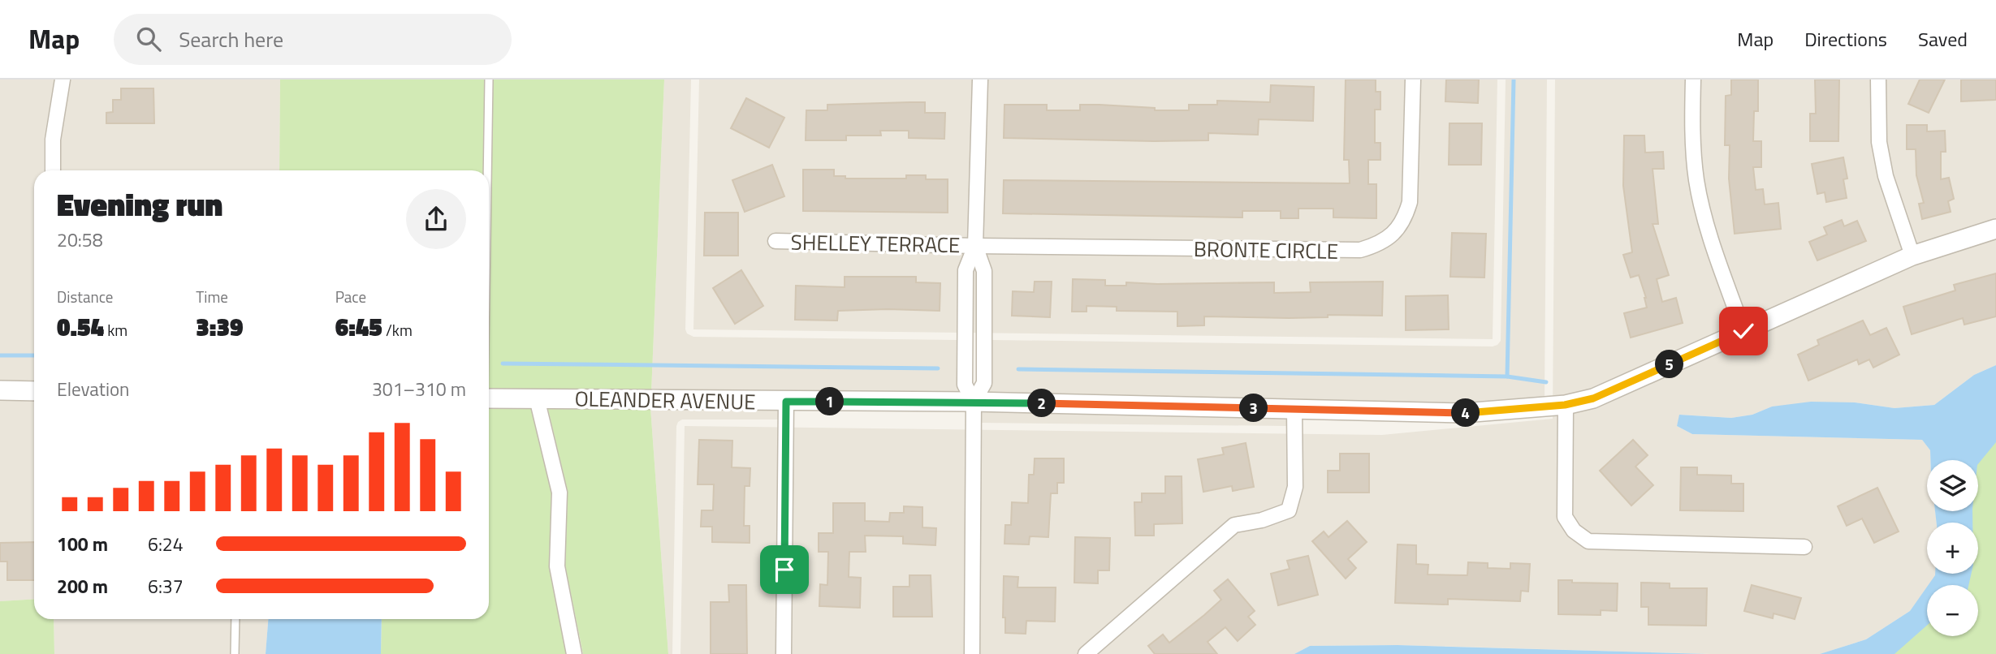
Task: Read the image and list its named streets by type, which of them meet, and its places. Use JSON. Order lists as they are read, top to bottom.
{
  "streets": {
    "street": ["SHELLEY TERRACE", "BRONTE CIRCLE", "OLEANDER AVENUE"]
  },
  "crossings": [
    ["SHELLEY TERRACE", "BRONTE CIRCLE"]
  ],
  "page": {
    "header": "Map",
    "search": "Search here",
    "nav": ["Map", "Directions", "Saved"],
    "heading": ["Evening run", "20:58"],
    "stats": [
      ["Distance", "0.54 km"],
      ["Time", "3:39"],
      ["Pace", "6:45 /km"]
    ],
    "pins": [
      "5",
      "1",
      "2",
      "3",
      "4"
    ],
    "chart": ["Elevation", "301–310 m"],
    "map_buttons": ["+", "−"],
    "list": [
      {
        "name": "100 m",
        "note": "6:24"
      },
      {
        "name": "200 m",
        "note": "6:37"
      }
    ]
  }
}
